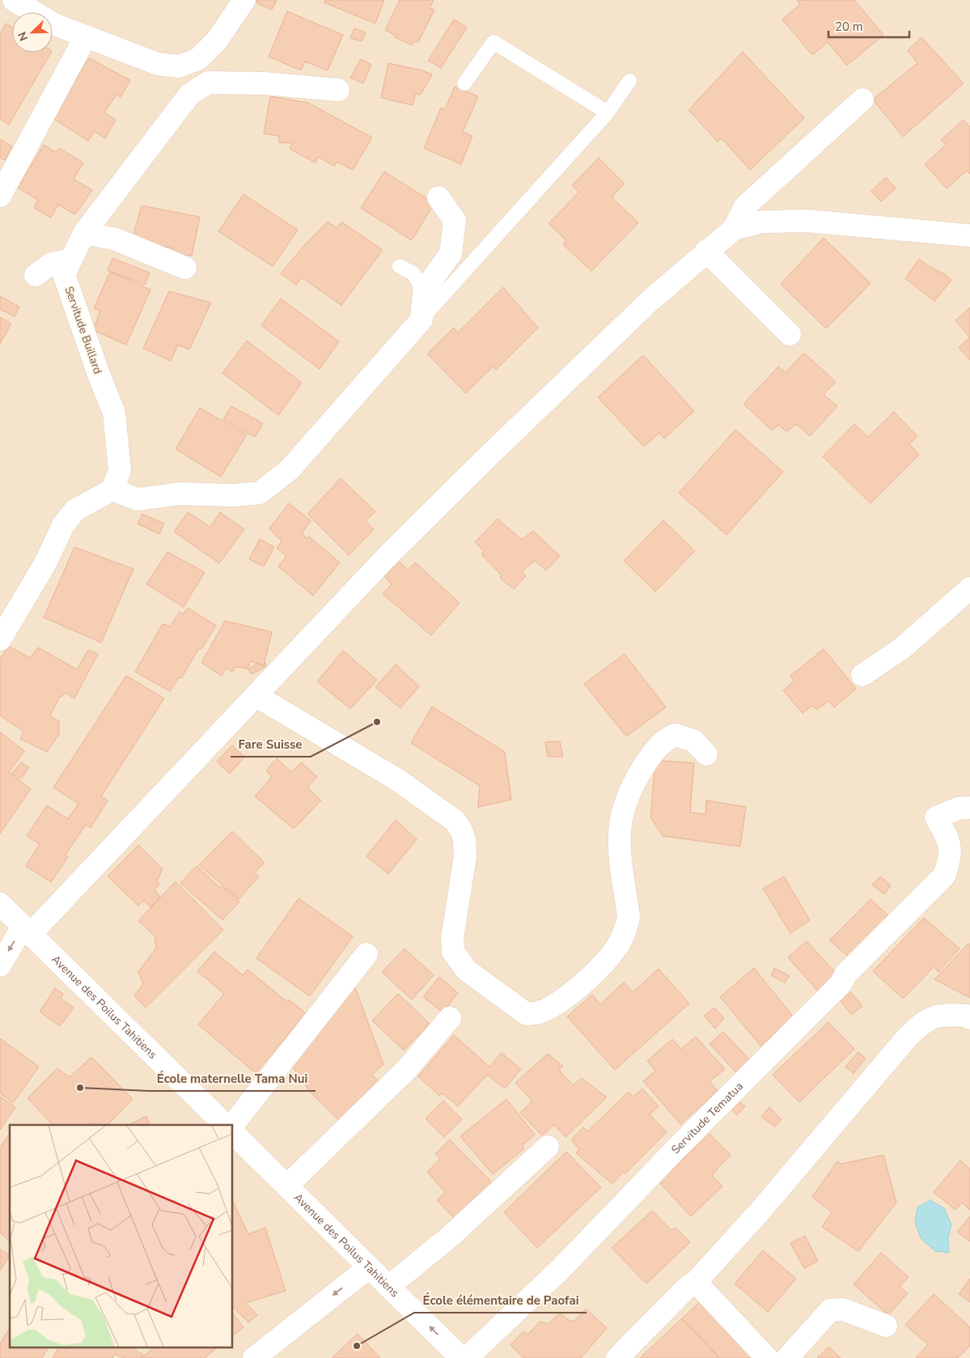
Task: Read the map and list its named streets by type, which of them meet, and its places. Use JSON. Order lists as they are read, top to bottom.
{
  "streets": {
    "street": ["Servitude Buillard", "Avenue des Poilus Tahitiens", "Servitude Tematua"]
  },
  "places": ["Fare Suisse", "École maternelle Tama Nui", "École élémentaire de Paofai"],
  "scale_bar": "20 m",
  "north": "bottom left"
}
